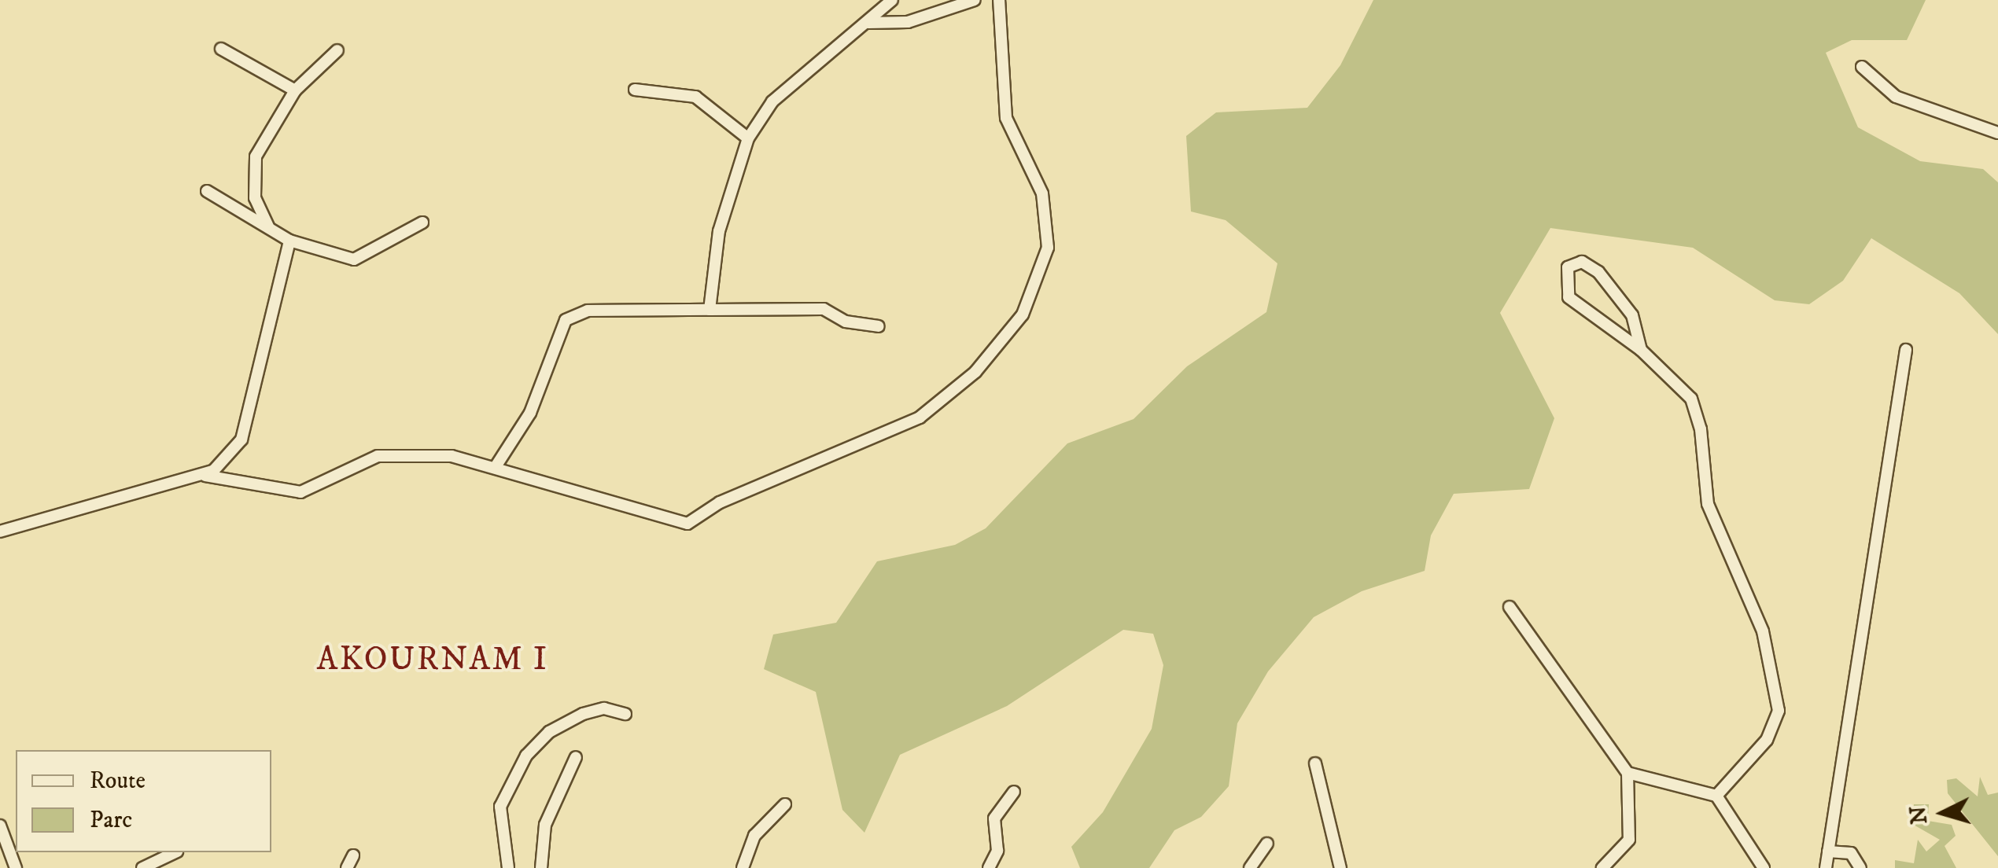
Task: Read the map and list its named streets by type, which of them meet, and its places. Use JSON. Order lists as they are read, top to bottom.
{
  "districts": ["AKOURNAM I"],
  "legend": ["Route", "Parc"],
  "north": "left"
}
